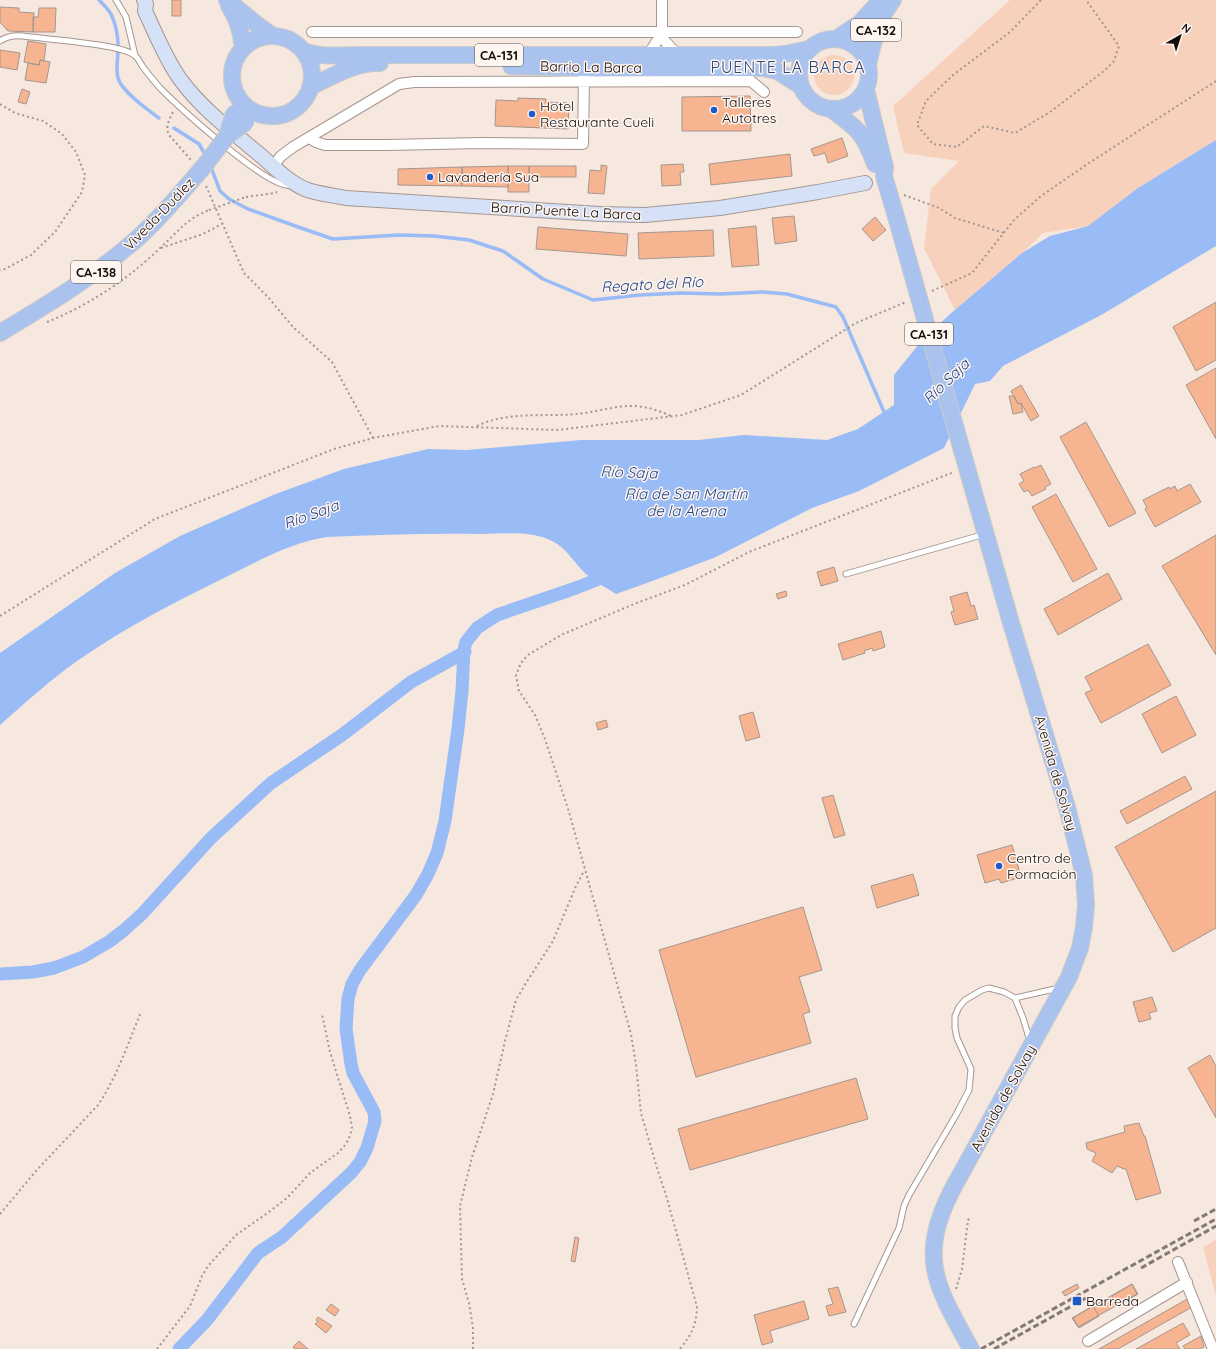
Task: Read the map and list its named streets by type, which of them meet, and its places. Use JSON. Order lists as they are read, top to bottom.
{
  "streets": {
    "main road": [
      "CA-132",
      "CA-131",
      "Barrio La Barca",
      "Viveda-Duález",
      "CA-138",
      "Avenida de Solvay"
    ],
    "street": ["Barrio Puente La Barca"]
  },
  "crossings": [
    ["CA-132", "CA-131"],
    ["CA-132", "Barrio La Barca"],
    ["CA-131", "Barrio La Barca"],
    ["CA-131", "Avenida de Solvay"],
    ["Barrio La Barca", "Viveda-Duález"]
  ],
  "districts": ["PUENTE LA BARCA"],
  "water": ["Regato del Río", "Río Saja", "Ría de San Martín de la Arena"],
  "places": {
    "other": [
      "Talleres Autotres",
      "Hotel Restaurante Cueli",
      "Lavandería Sua",
      "Centro de Formación"
    ],
    "transit": ["Barreda"]
  },
  "north": "top right"
}
